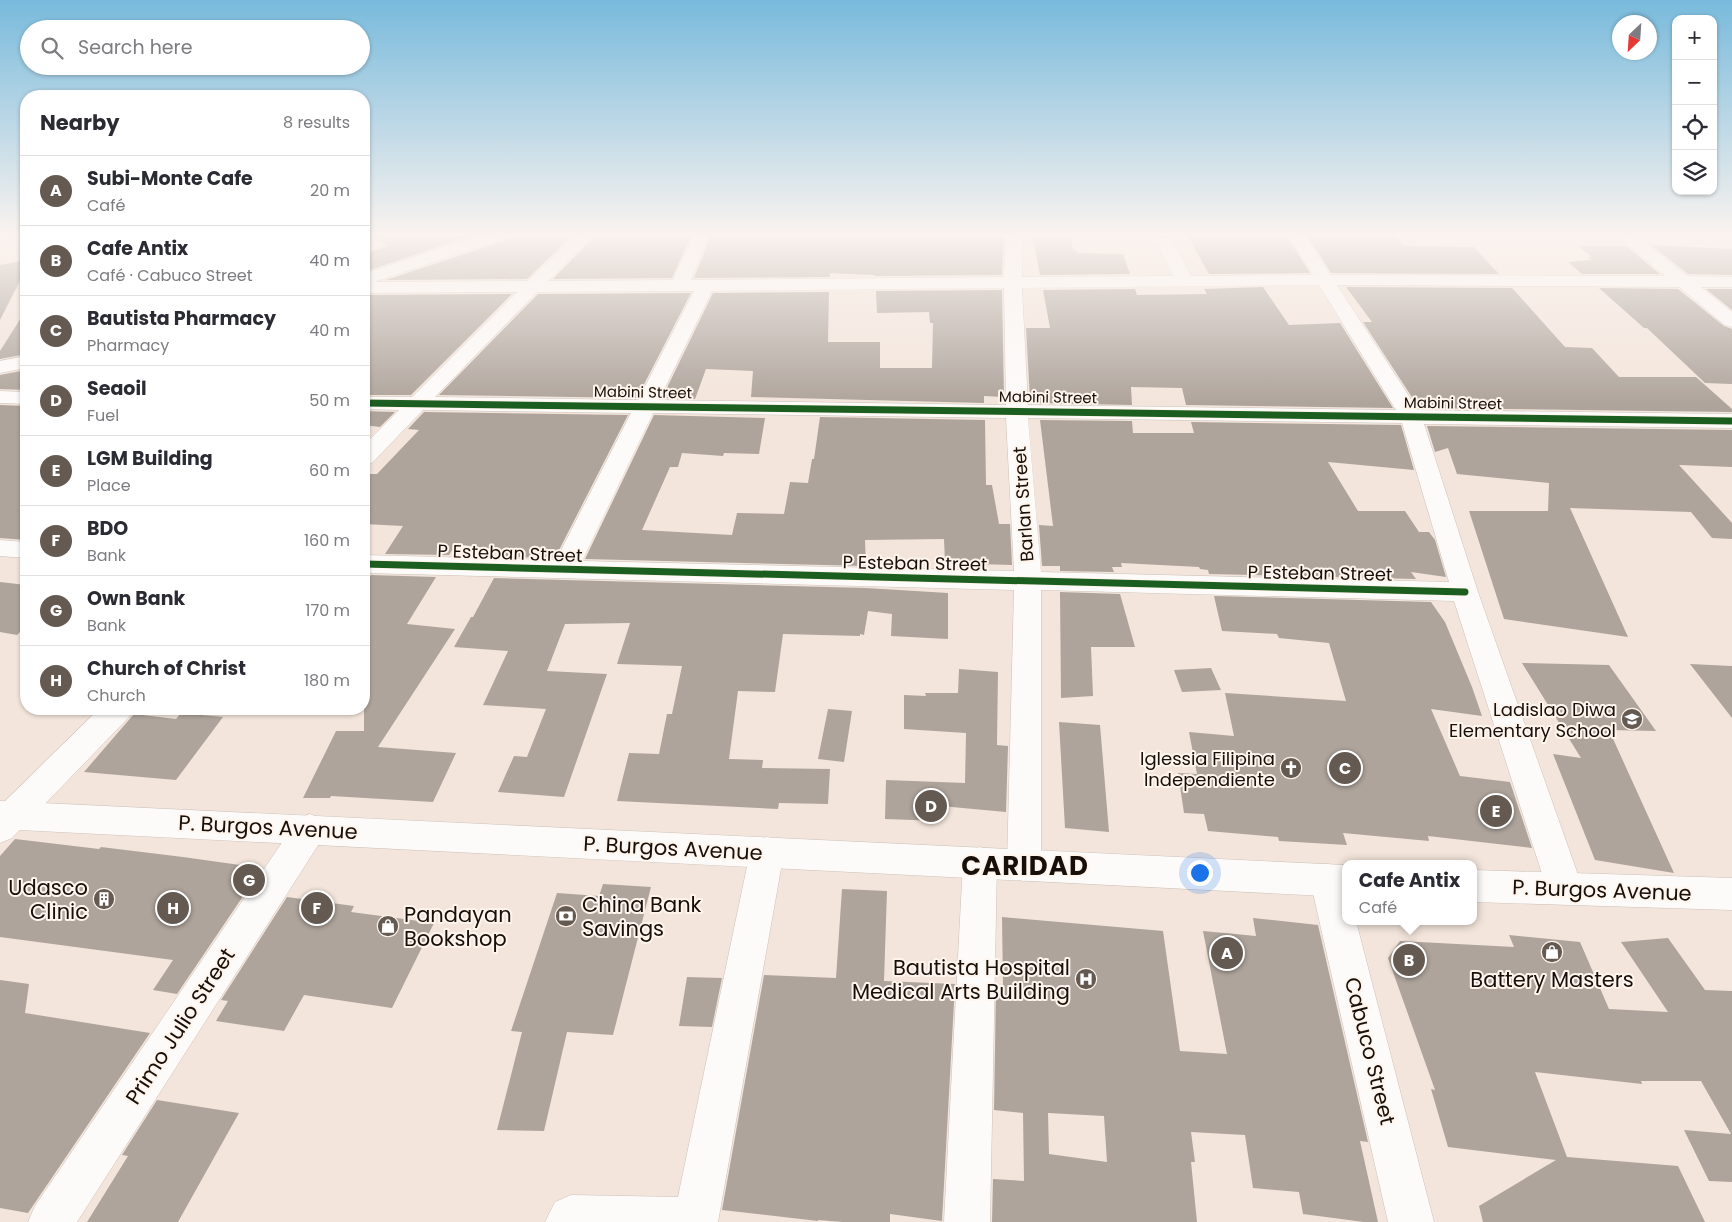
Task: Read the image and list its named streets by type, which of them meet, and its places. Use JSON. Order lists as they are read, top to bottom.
{
  "streets": {
    "street": [
      "Mabini Street",
      "Barlan Street",
      "P Esteban Street",
      "P. Burgos Avenue",
      "Primo Julio Street",
      "Cabuco Street"
    ]
  },
  "crossings": [
    ["Mabini Street", "Barlan Street"],
    ["Barlan Street", "P Esteban Street"],
    ["Barlan Street", "P. Burgos Avenue"],
    ["P. Burgos Avenue", "Primo Julio Street"],
    ["P. Burgos Avenue", "Cabuco Street"]
  ],
  "districts": ["CARIDAD"],
  "places": {
    "school or university": ["Ladislao Diwa Elementary School"],
    "church": ["Iglessia Filipina Independiente"],
    "building": ["Udasco Clinic"],
    "bank": ["China Bank Savings"],
    "shop": ["Pandayan Bookshop", "Battery Masters"],
    "hospital": ["Bautista Hospital Medical Arts Building"]
  },
  "north": "bottom left",
  "page": {
    "map_buttons": ["+", "−"],
    "search": "Search here",
    "heading": ["Nearby", "8 results"],
    "list": [
      {
        "mark": "A",
        "name": "Subi-Monte Cafe",
        "note": "Café",
        "value": "20 m"
      },
      {
        "mark": "B",
        "name": "Cafe Antix",
        "note": "Café · Cabuco Street",
        "value": "40 m"
      },
      {
        "mark": "C",
        "name": "Bautista Pharmacy",
        "note": "Pharmacy",
        "value": "40 m"
      },
      {
        "mark": "D",
        "name": "Seaoil",
        "note": "Fuel",
        "value": "50 m"
      },
      {
        "mark": "E",
        "name": "LGM Building",
        "note": "Place",
        "value": "60 m"
      },
      {
        "mark": "F",
        "name": "BDO",
        "note": "Bank",
        "value": "160 m"
      },
      {
        "mark": "G",
        "name": "Own Bank",
        "note": "Bank",
        "value": "170 m"
      },
      {
        "mark": "H",
        "name": "Church of Christ",
        "note": "Church",
        "value": "180 m"
      }
    ],
    "pins": [
      "C",
      "D",
      "E",
      "G",
      "F",
      "H",
      "A",
      "B"
    ],
    "popup": ["Cafe Antix", "Café"]
  }
}
